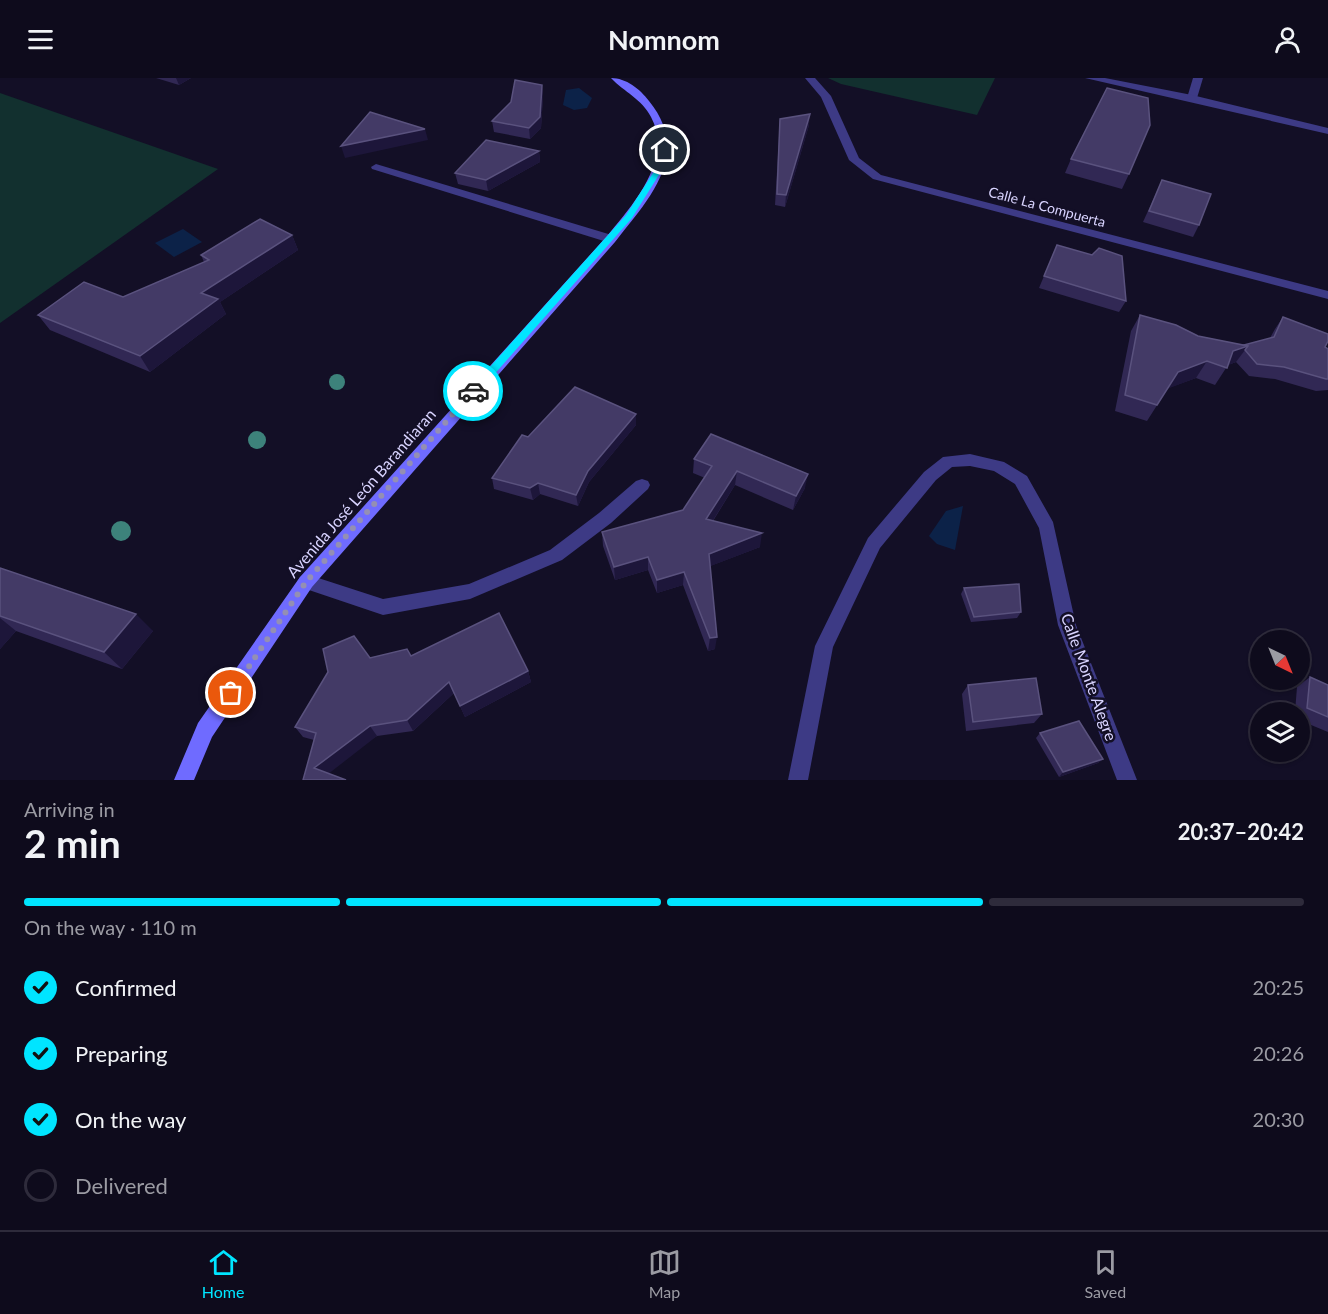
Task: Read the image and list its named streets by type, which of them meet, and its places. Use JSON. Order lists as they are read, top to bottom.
{
  "streets": {
    "street": ["Calle La Compuerta", "Avenida José León Barandiaran", "Calle Monte Alegre"]
  },
  "north": "bottom right",
  "page": {
    "header": "Nomnom",
    "heading": ["2 min", "Arriving in", "20:37–20:42"],
    "bar": "On the way · 110 m",
    "list": [
      ["Confirmed", "20:25"],
      ["Preparing", "20:26"],
      ["On the way", "20:30"],
      "Delivered"
    ],
    "tabs": ["Home", "Map", "Saved"]
  }
}
